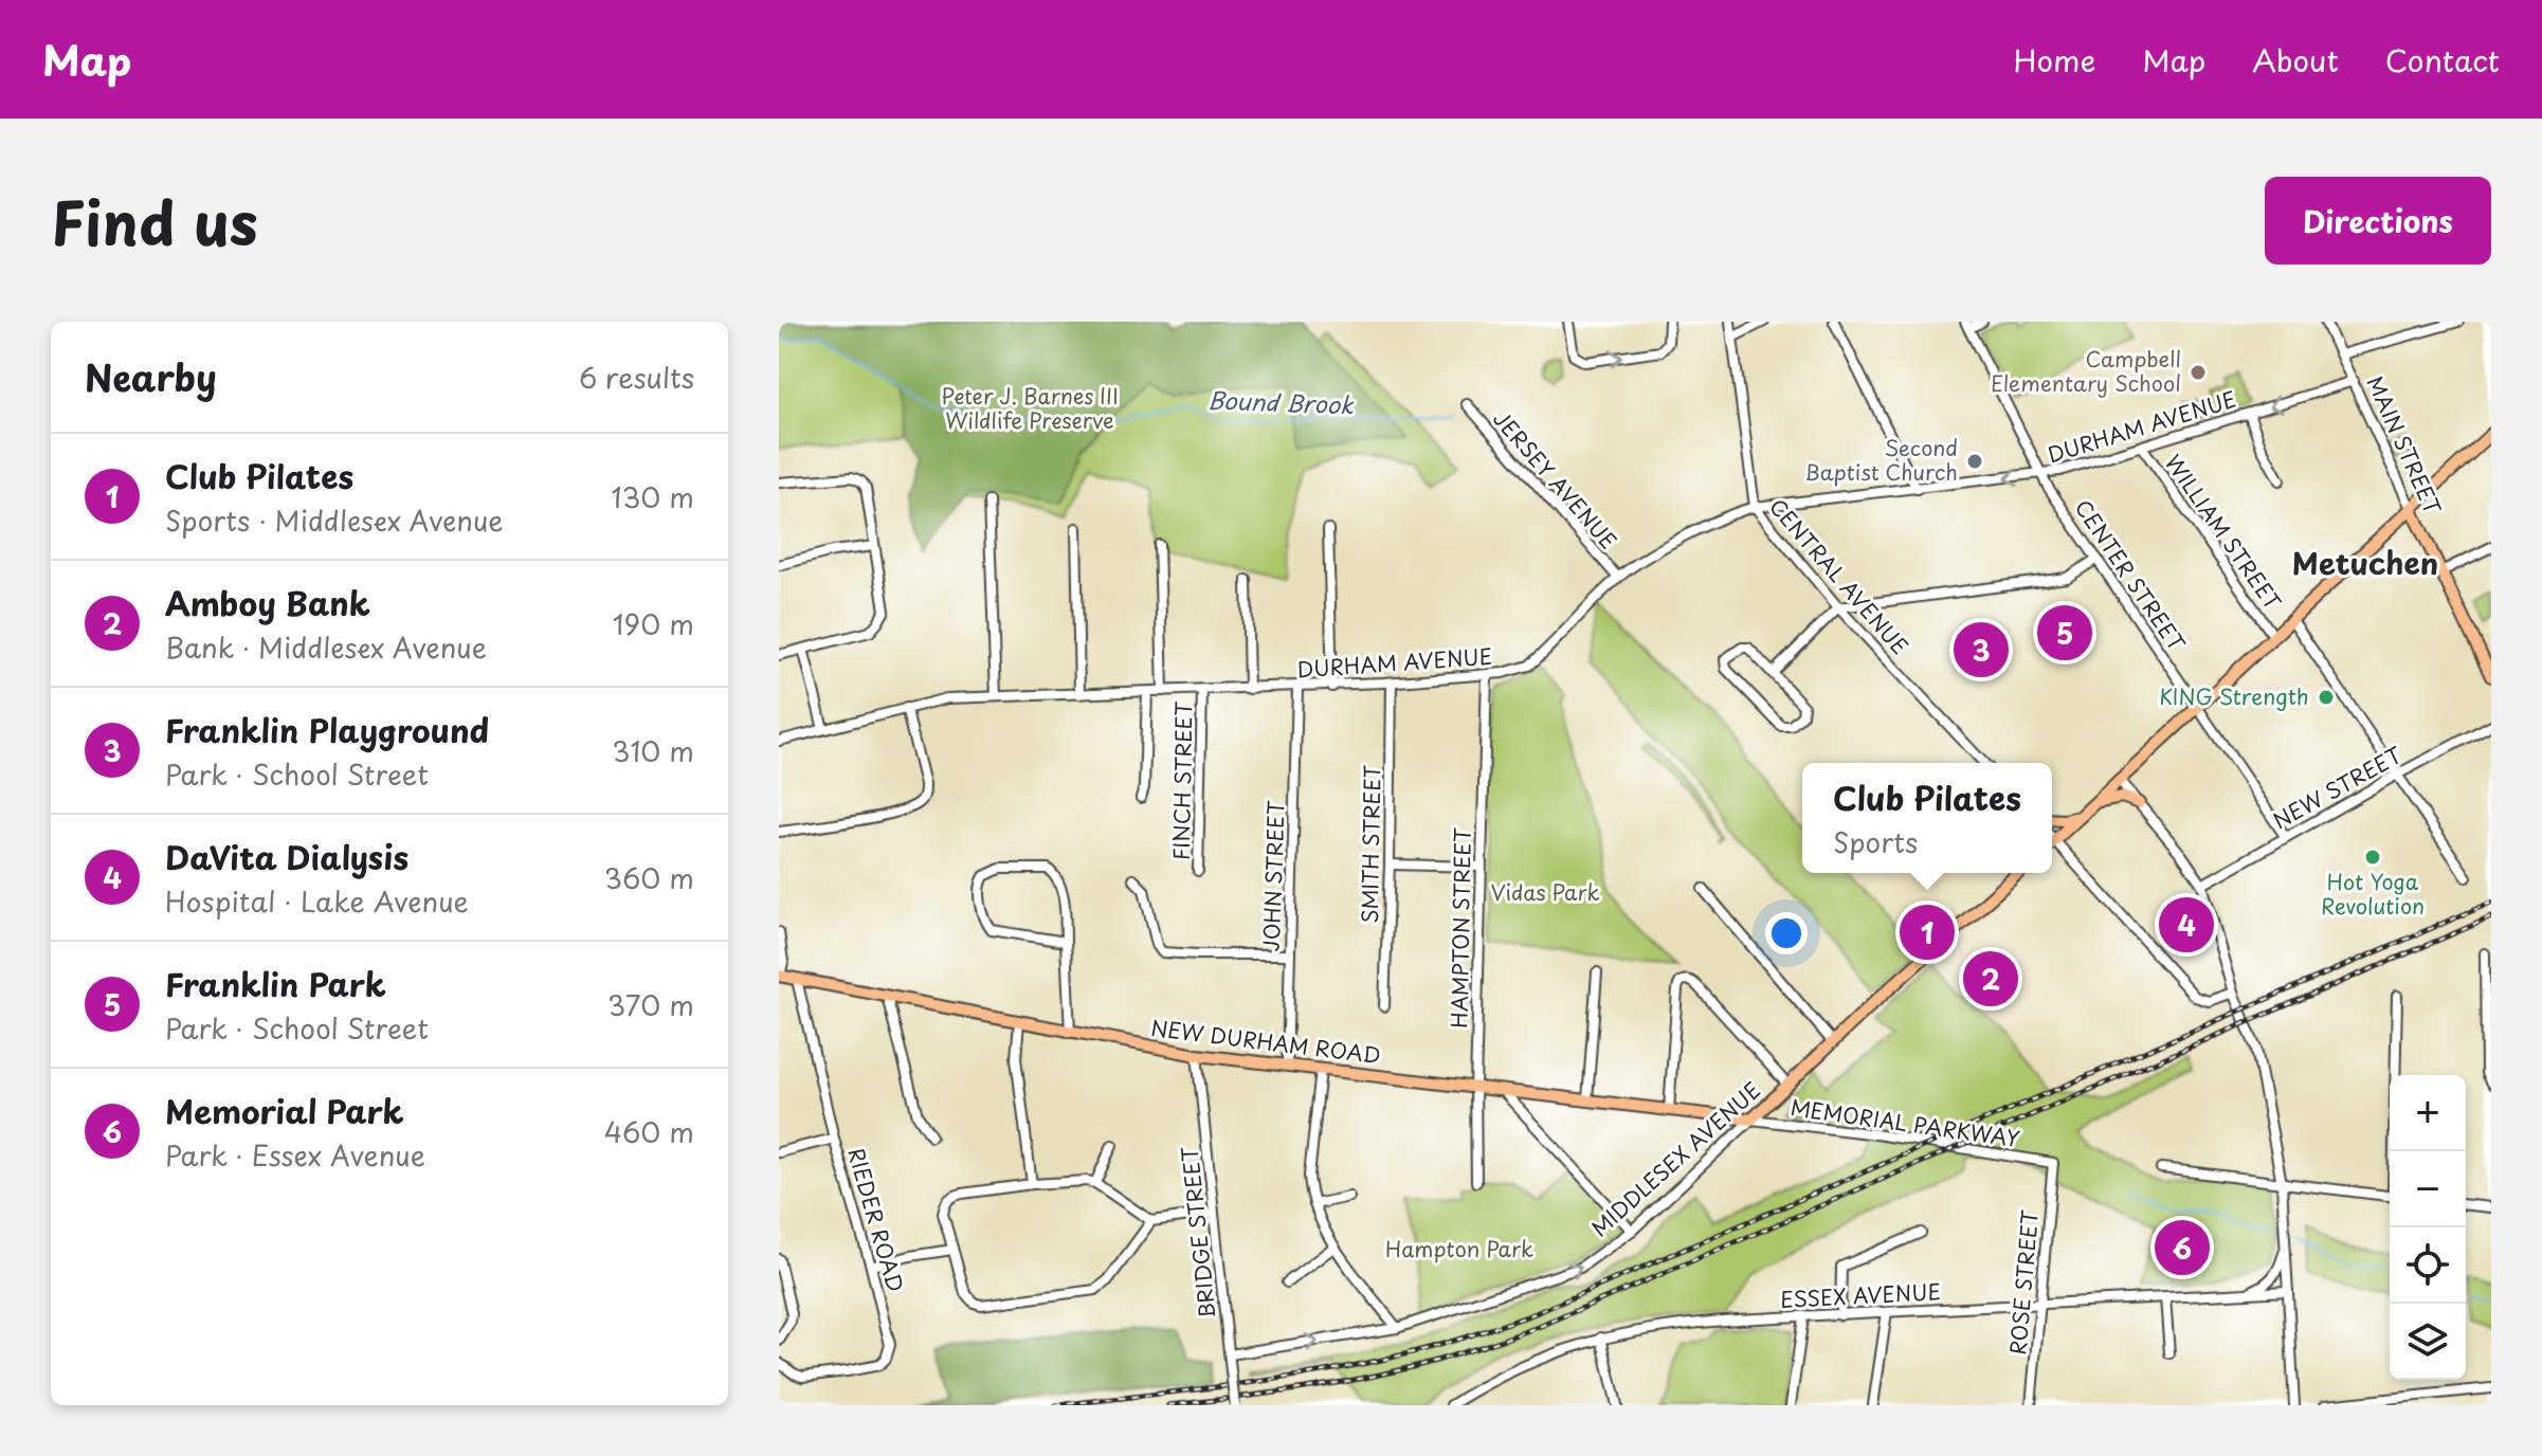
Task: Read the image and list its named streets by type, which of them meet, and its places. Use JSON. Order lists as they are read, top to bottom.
{
  "streets": {
    "main road": ["MAIN STREET", "NEW DURHAM ROAD", "MIDDLESEX AVENUE"],
    "street": [
      "DURHAM AVENUE",
      "JERSEY AVENUE",
      "WILLIAM STREET",
      "CENTER STREET",
      "CENTRAL AVENUE",
      "FINCH STREET",
      "NEW STREET",
      "SMITH STREET",
      "JOHN STREET",
      "HAMPTON STREET",
      "MEMORIAL PARKWAY",
      "RIEDER ROAD",
      "BRIDGE STREET",
      "ROSE STREET",
      "ESSEX AVENUE"
    ]
  },
  "crossings": [
    ["DURHAM AVENUE", "MAIN STREET"],
    ["DURHAM AVENUE", "JERSEY AVENUE"],
    ["DURHAM AVENUE", "WILLIAM STREET"],
    ["DURHAM AVENUE", "CENTER STREET"],
    ["DURHAM AVENUE", "CENTRAL AVENUE"],
    ["DURHAM AVENUE", "FINCH STREET"],
    ["DURHAM AVENUE", "SMITH STREET"],
    ["DURHAM AVENUE", "JOHN STREET"],
    ["DURHAM AVENUE", "HAMPTON STREET"],
    ["CENTER STREET", "NEW STREET"],
    ["JOHN STREET", "NEW DURHAM ROAD"],
    ["HAMPTON STREET", "NEW DURHAM ROAD"],
    ["NEW DURHAM ROAD", "MEMORIAL PARKWAY"],
    ["NEW DURHAM ROAD", "MIDDLESEX AVENUE"],
    ["NEW DURHAM ROAD", "RIEDER ROAD"],
    ["NEW DURHAM ROAD", "BRIDGE STREET"],
    ["MEMORIAL PARKWAY", "MIDDLESEX AVENUE"],
    ["MEMORIAL PARKWAY", "ROSE STREET"],
    ["MIDDLESEX AVENUE", "BRIDGE STREET"],
    ["ROSE STREET", "ESSEX AVENUE"]
  ],
  "one_way": ["MIDDLESEX AVENUE"],
  "districts": ["Metuchen"],
  "water": ["Bound Brook"],
  "parks": ["Peter J. Barnes III Wildlife Preserve", "Vidas Park", "Hampton Park"],
  "places": [
    "Campbell Elementary School",
    "Second Baptist Church",
    "KING Strength",
    "Hot Yoga Revolution"
  ],
  "page": {
    "header": "Map",
    "nav": [
      "Home",
      "Map",
      "About",
      "Contact"
    ],
    "title": "Find us",
    "buttons": "Directions",
    "heading": ["Nearby", "6 results"],
    "list": [
      {
        "mark": "1",
        "name": "Club Pilates",
        "note": "Sports · Middlesex Avenue",
        "value": "130 m"
      },
      {
        "mark": "2",
        "name": "Amboy Bank",
        "note": "Bank · Middlesex Avenue",
        "value": "190 m"
      },
      {
        "mark": "3",
        "name": "Franklin Playground",
        "note": "Park · School Street",
        "value": "310 m"
      },
      {
        "mark": "4",
        "name": "DaVita Dialysis",
        "note": "Hospital · Lake Avenue",
        "value": "360 m"
      },
      {
        "mark": "5",
        "name": "Franklin Park",
        "note": "Park · School Street",
        "value": "370 m"
      },
      {
        "mark": "6",
        "name": "Memorial Park",
        "note": "Park · Essex Avenue",
        "value": "460 m"
      }
    ],
    "pins": [
      "5",
      "3",
      "4",
      "1",
      "2",
      "6"
    ],
    "popup": ["Club Pilates", "Sports"],
    "map_buttons": ["+", "−"]
  }
}
